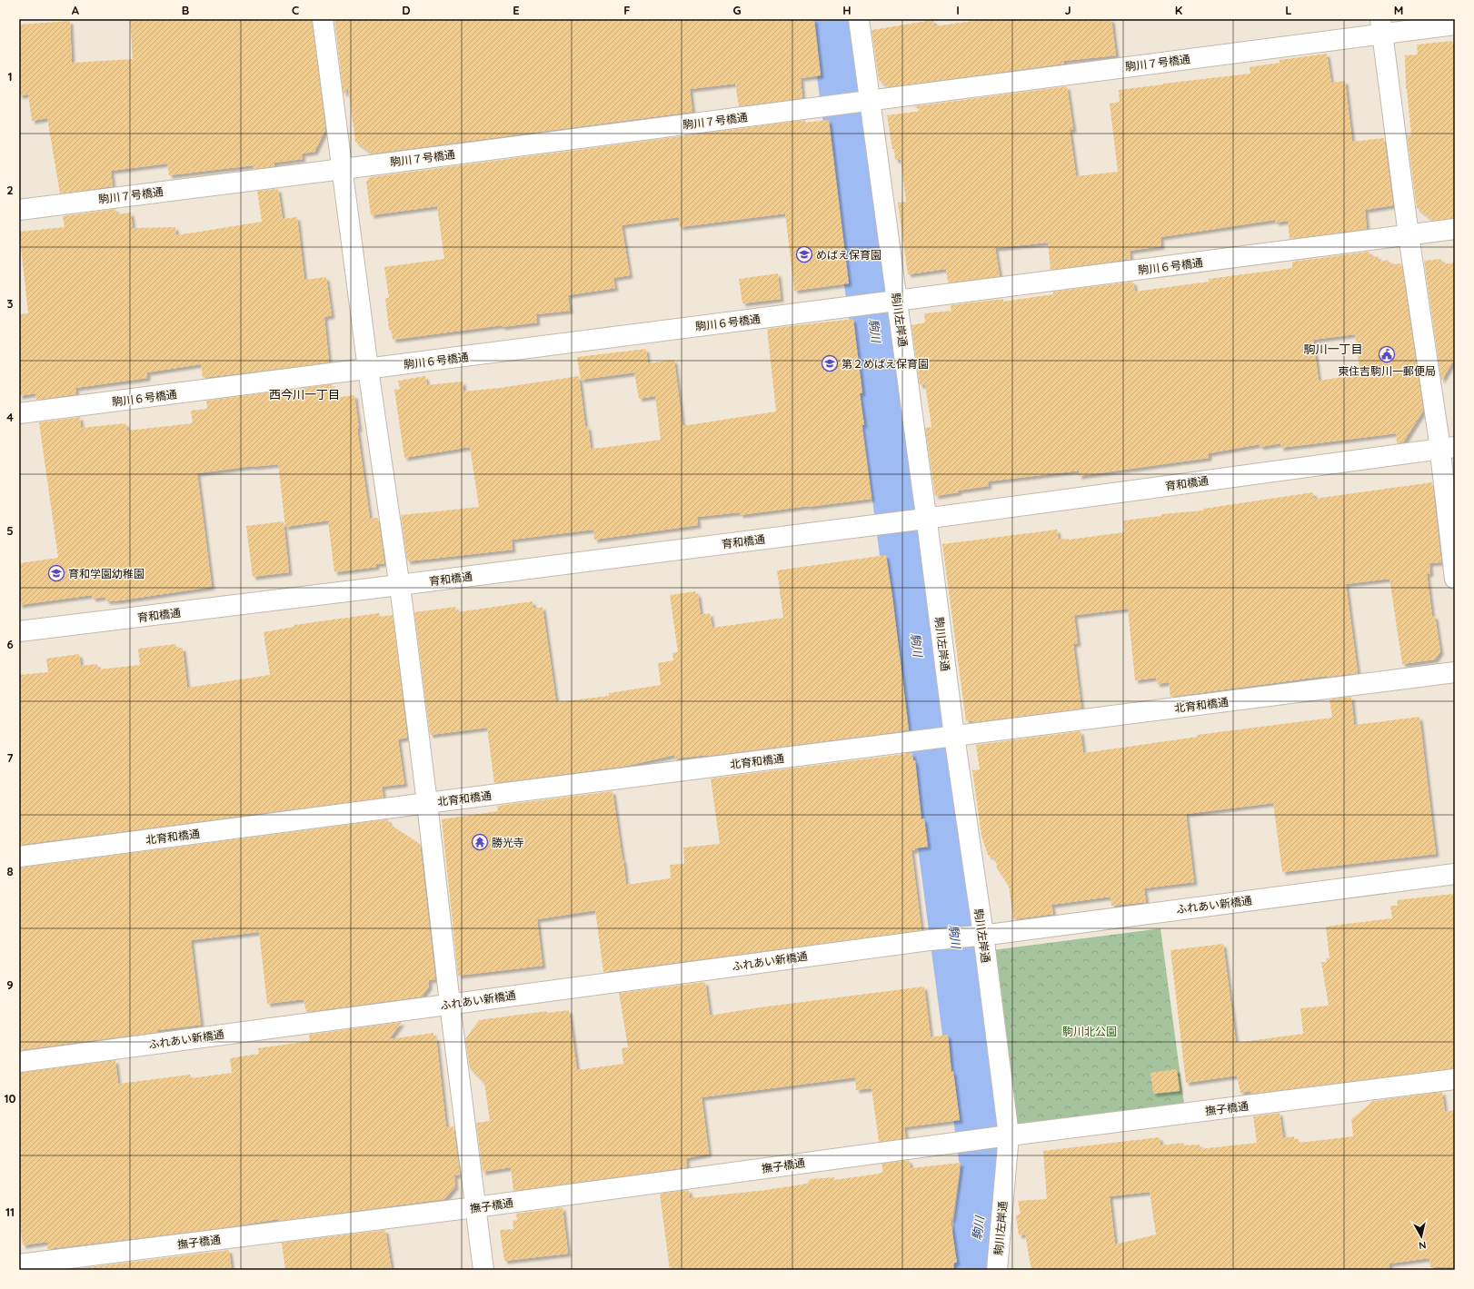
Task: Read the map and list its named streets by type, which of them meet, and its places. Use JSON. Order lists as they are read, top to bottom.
{
  "streets": {
    "street": [
      "駒川７号橋通",
      "駒川６号橋通",
      "駒川左岸通",
      "育和橋通",
      "北育和橋通",
      "ふれあい新橋通",
      "撫子橋通"
    ]
  },
  "crossings": [
    ["駒川７号橋通", "駒川左岸通"],
    ["駒川６号橋通", "駒川左岸通"],
    ["駒川左岸通", "育和橋通"],
    ["駒川左岸通", "北育和橋通"],
    ["駒川左岸通", "ふれあい新橋通"],
    ["駒川左岸通", "撫子橋通"]
  ],
  "districts": ["駒川一丁目", "西今川一丁目"],
  "water": ["駒川"],
  "parks": ["駒川北公園"],
  "places": {
    "school or university": ["めばえ保育園", "第２めばえ保育園", "育和学園幼稚園"],
    "public building": ["東住吉駒川一郵便局"],
    "temple": ["勝光寺"]
  },
  "north": "bottom",
  "grid": {
    "columns": [
      "A",
      "B",
      "C",
      "D",
      "E",
      "F",
      "G",
      "H",
      "I",
      "J",
      "K",
      "L",
      "M"
    ],
    "rows": [
      "1",
      "2",
      "3",
      "4",
      "5",
      "6",
      "7",
      "8",
      "9",
      "10",
      "11"
    ]
  }
}
